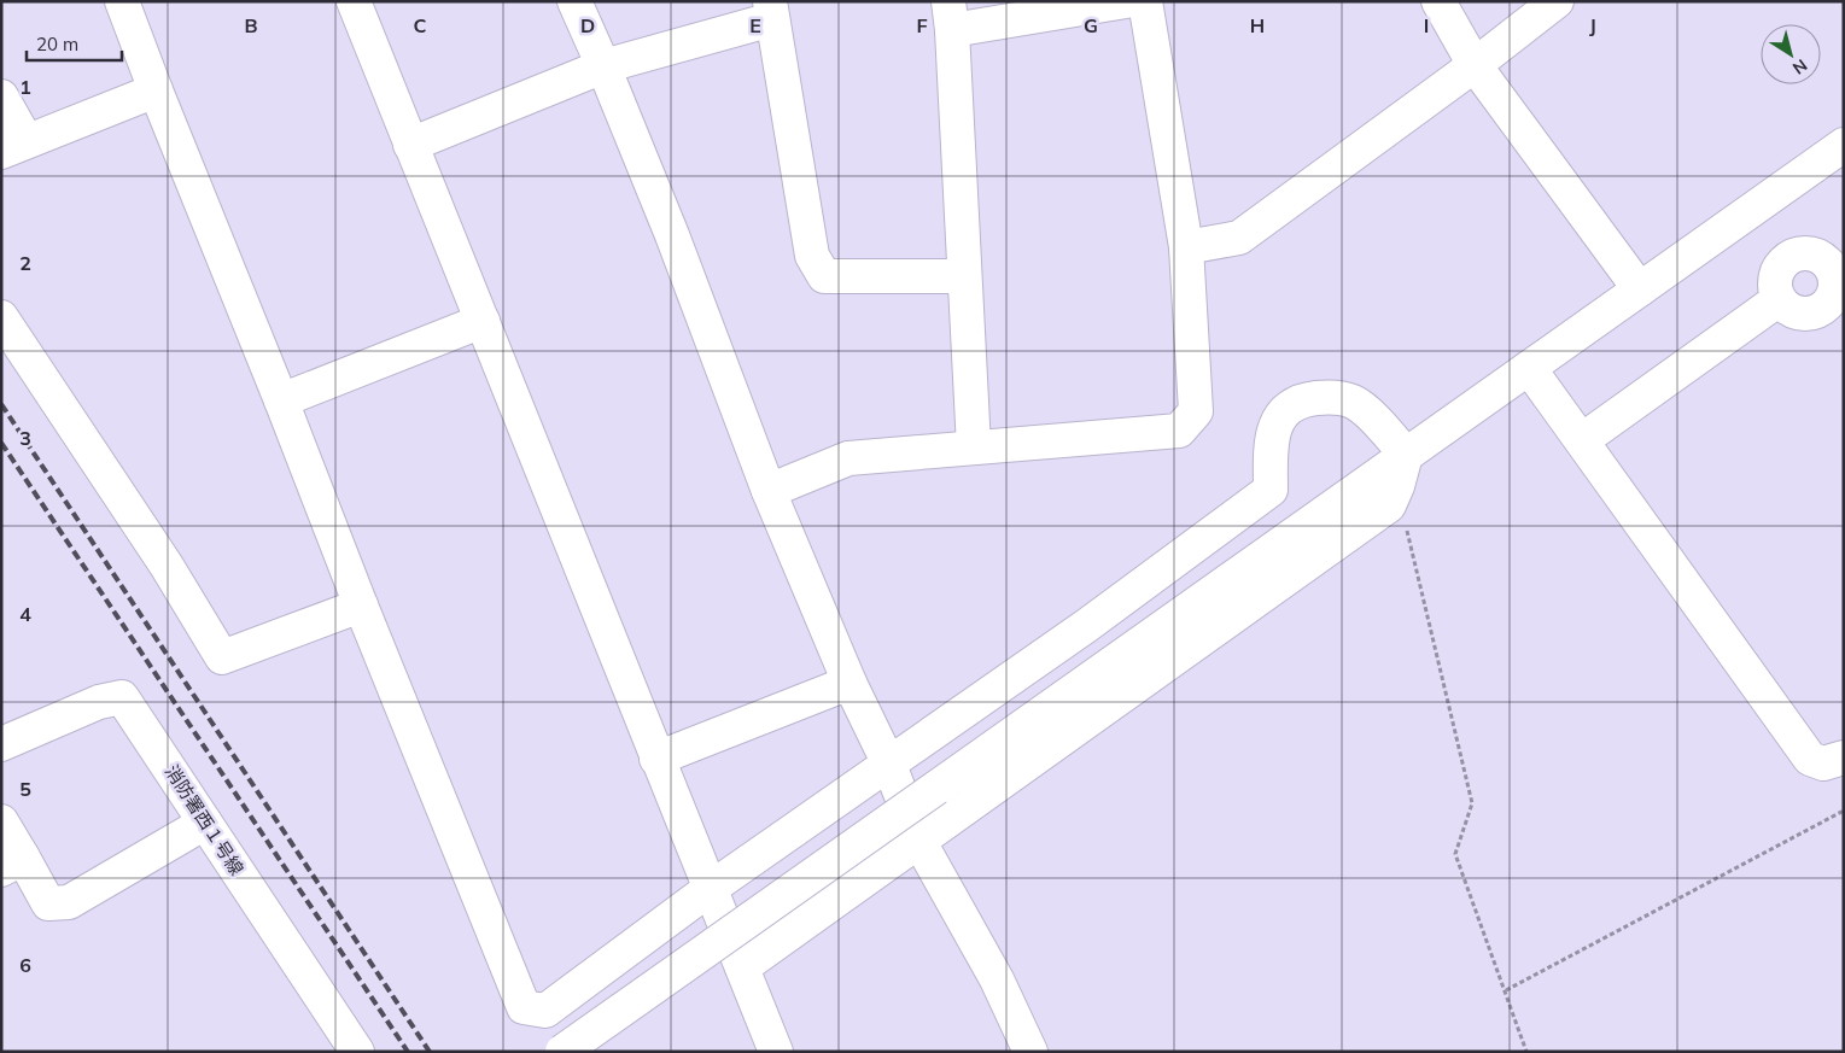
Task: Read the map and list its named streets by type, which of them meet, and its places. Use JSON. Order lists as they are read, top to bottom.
{
  "streets": {
    "street": ["消防署西１号線"]
  },
  "scale_bar": "20 m",
  "north": "bottom right",
  "grid": {
    "columns": [
      "B",
      "C",
      "D",
      "E",
      "F",
      "G",
      "H",
      "I",
      "J"
    ],
    "rows": [
      "1",
      "2",
      "3",
      "4",
      "5",
      "6"
    ]
  }
}
